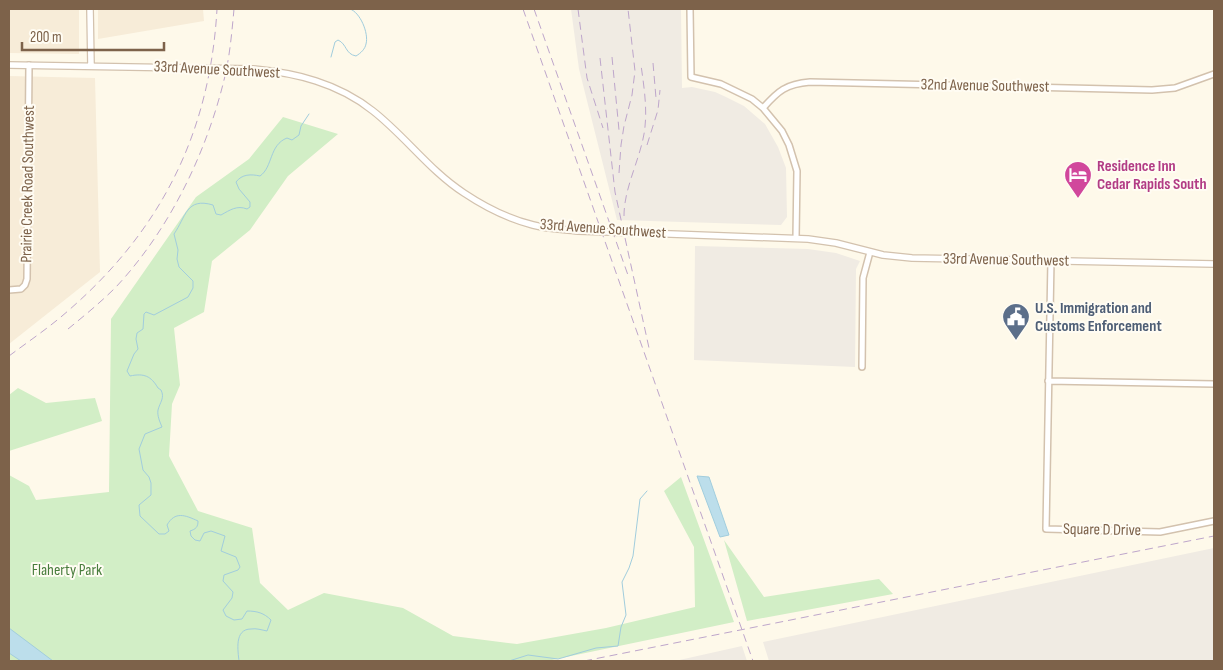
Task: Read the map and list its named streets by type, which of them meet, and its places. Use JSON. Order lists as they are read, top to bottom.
{
  "streets": {
    "street": [
      "33rd Avenue Southwest",
      "32nd Avenue Southwest",
      "Prairie Creek Road Southwest",
      "Square D Drive"
    ]
  },
  "crossings": [
    ["33rd Avenue Southwest", "Prairie Creek Road Southwest"],
    ["33rd Avenue Southwest", "Square D Drive"]
  ],
  "parks": ["Flaherty Park"],
  "places": {
    "hotel": ["Residence Inn Cedar Rapids South"],
    "public building": ["U.S. Immigration and Customs Enforcement"]
  },
  "scale_bar": "200 m"
}
